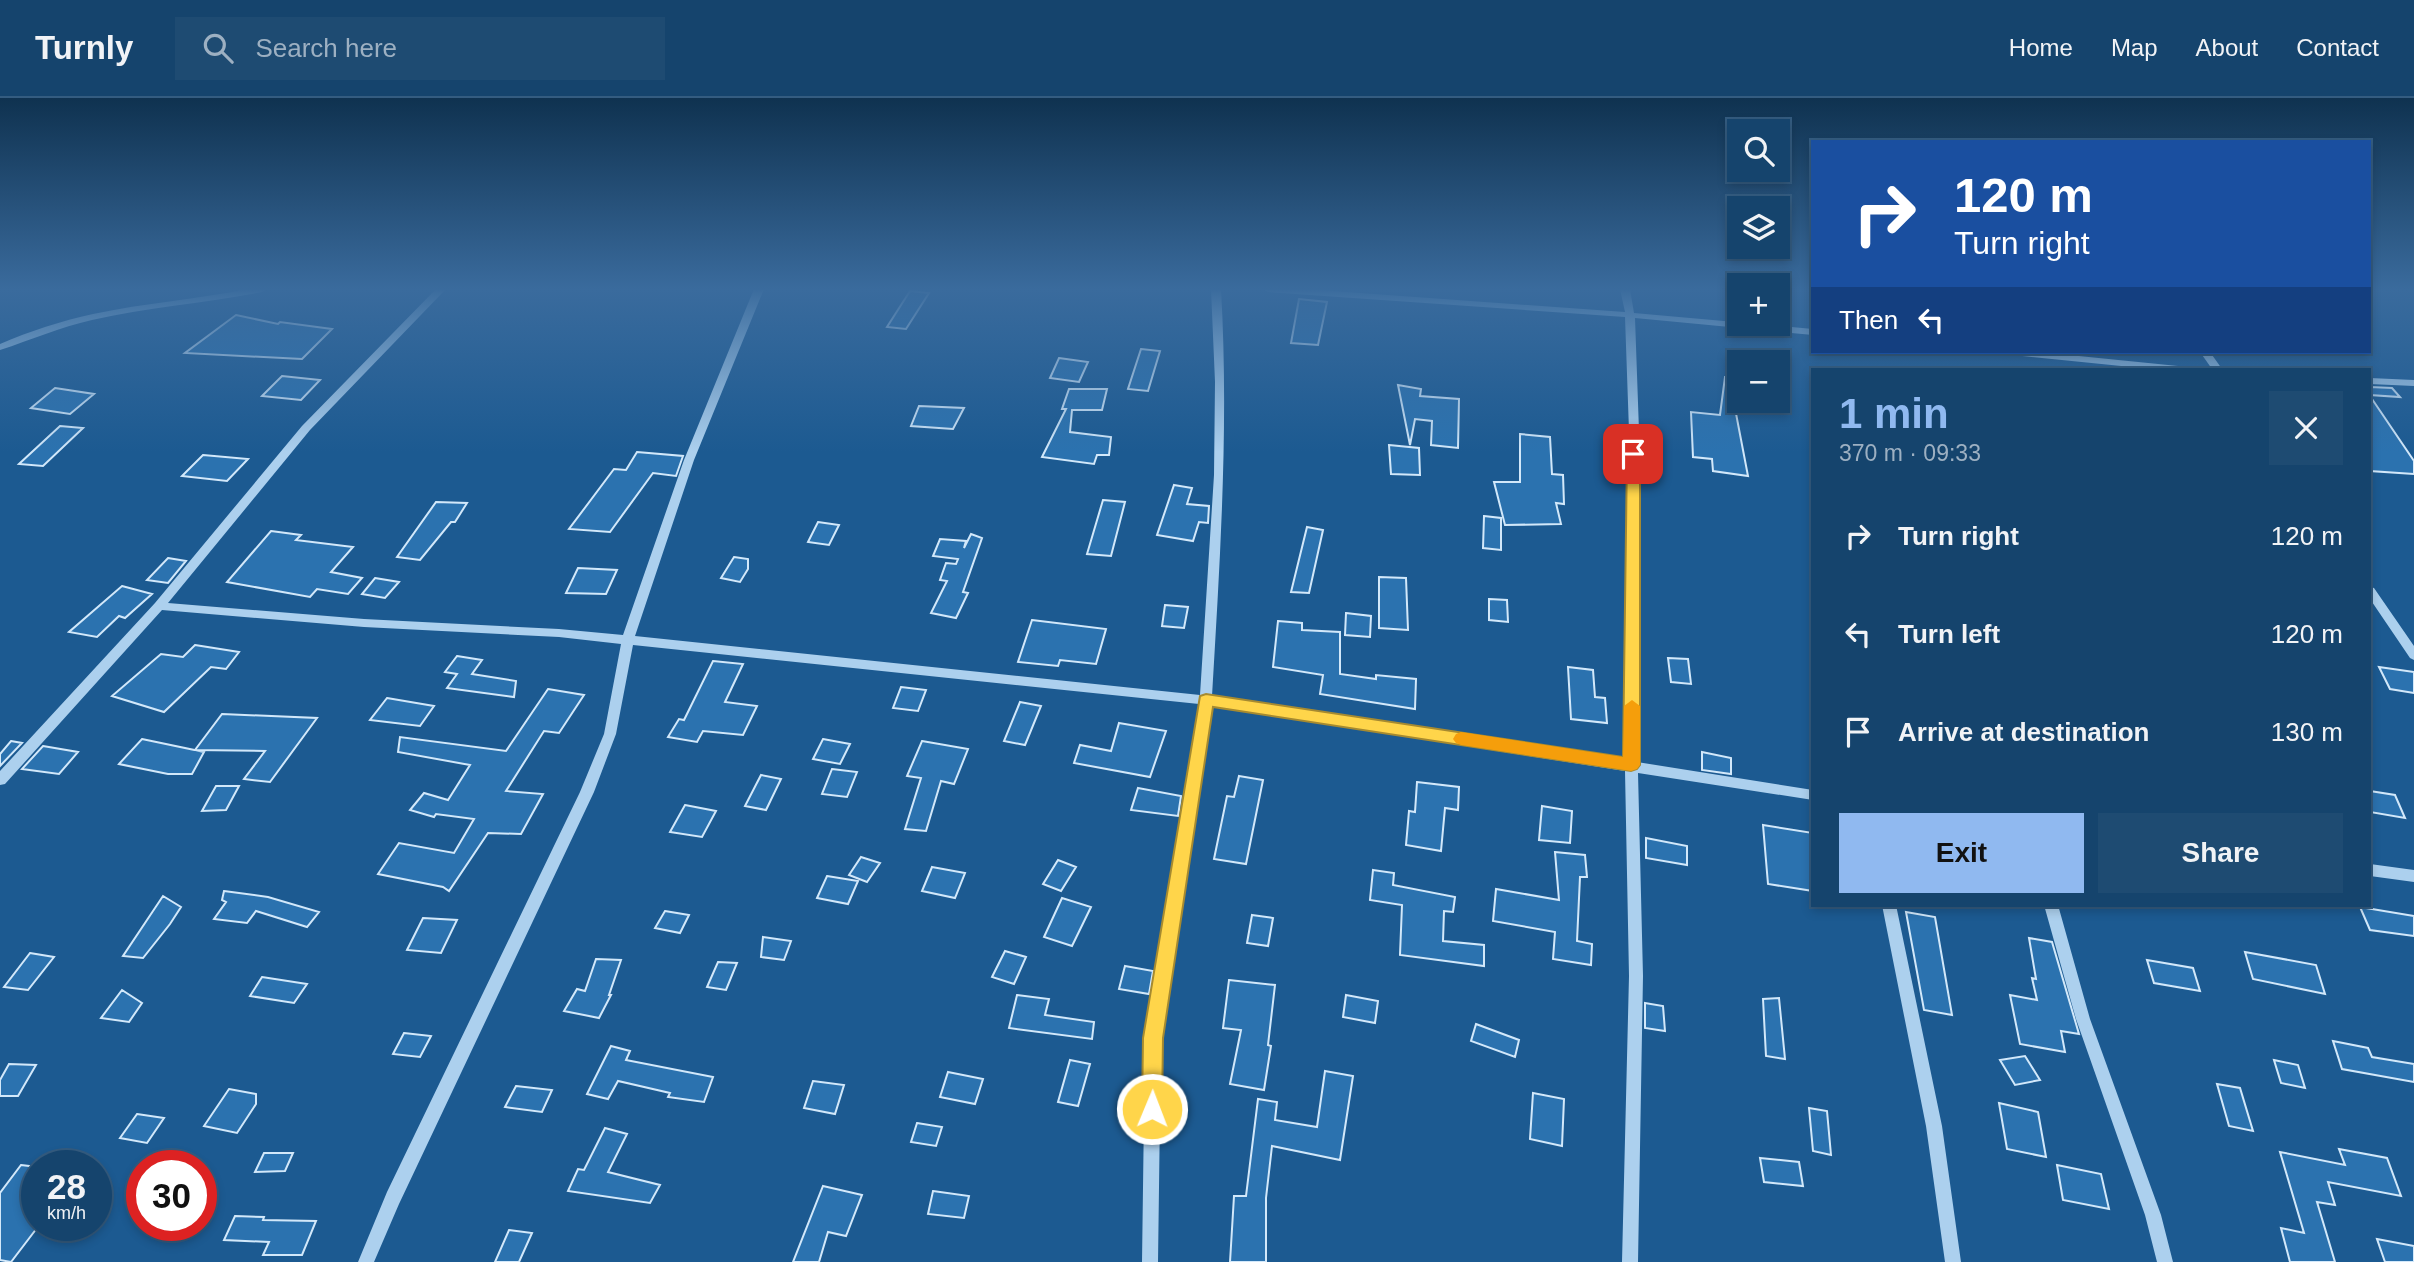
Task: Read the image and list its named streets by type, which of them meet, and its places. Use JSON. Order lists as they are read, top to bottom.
{
  "page": {
    "header": "Turnly",
    "search": "Search here",
    "nav": [
      "Home",
      "Map",
      "About",
      "Contact"
    ],
    "map_buttons": ["+", "−"],
    "turn": ["120 m", "Turn right"],
    "then": "Then",
    "heading": ["1 min", "370 m · 09:33"],
    "list": [
      {
        "name": "Turn right",
        "value": "120 m"
      },
      {
        "name": "Turn left",
        "value": "120 m"
      },
      {
        "name": "Arrive at destination",
        "value": "130 m"
      }
    ],
    "buttons": ["Exit", "Share"],
    "speed": "28 km/h",
    "limit": "30"
  }
}
